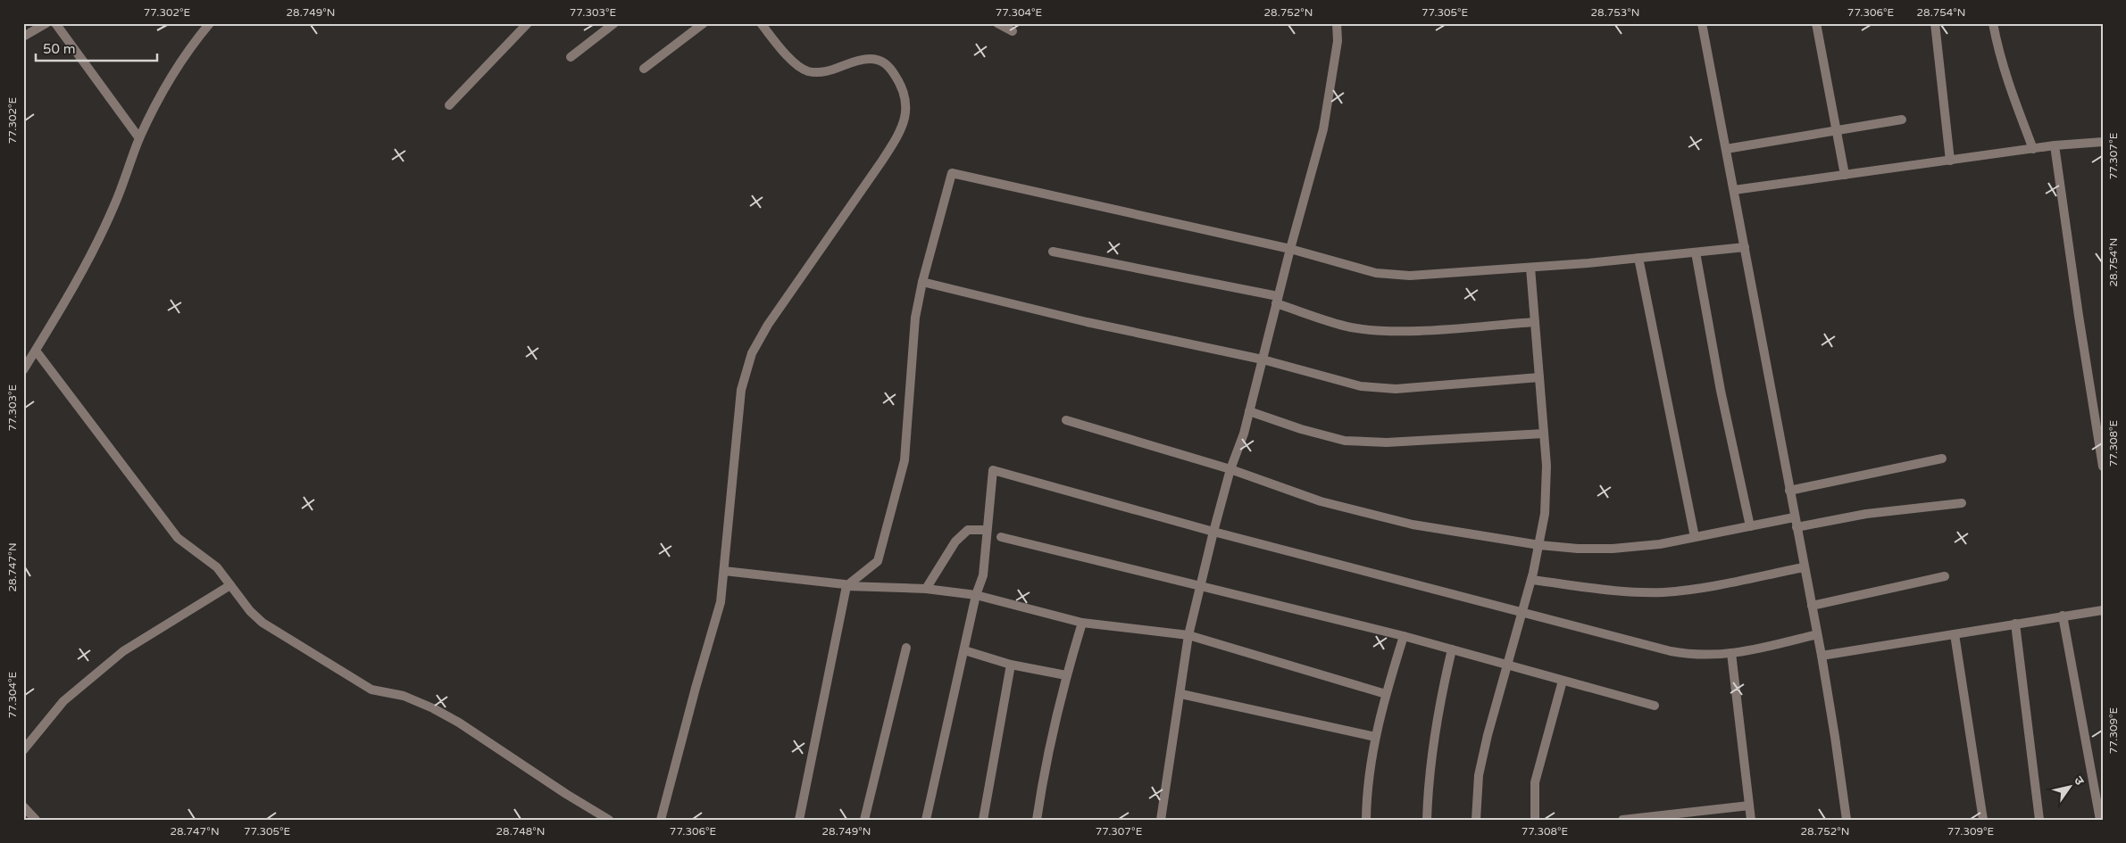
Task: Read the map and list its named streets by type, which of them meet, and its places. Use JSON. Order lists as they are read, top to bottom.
{
  "scale_bar": "50 m",
  "north": "top right",
  "coordinates": [
    "77.302°E",
    "28.749°N",
    "77.303°E",
    "77.304°E",
    "28.752°N",
    "77.305°E",
    "28.753°N",
    "77.306°E",
    "28.754°N",
    "77.307°E",
    "77.308°E",
    "28.747°N",
    "77.309°E",
    "28.748°N"
  ]
}
